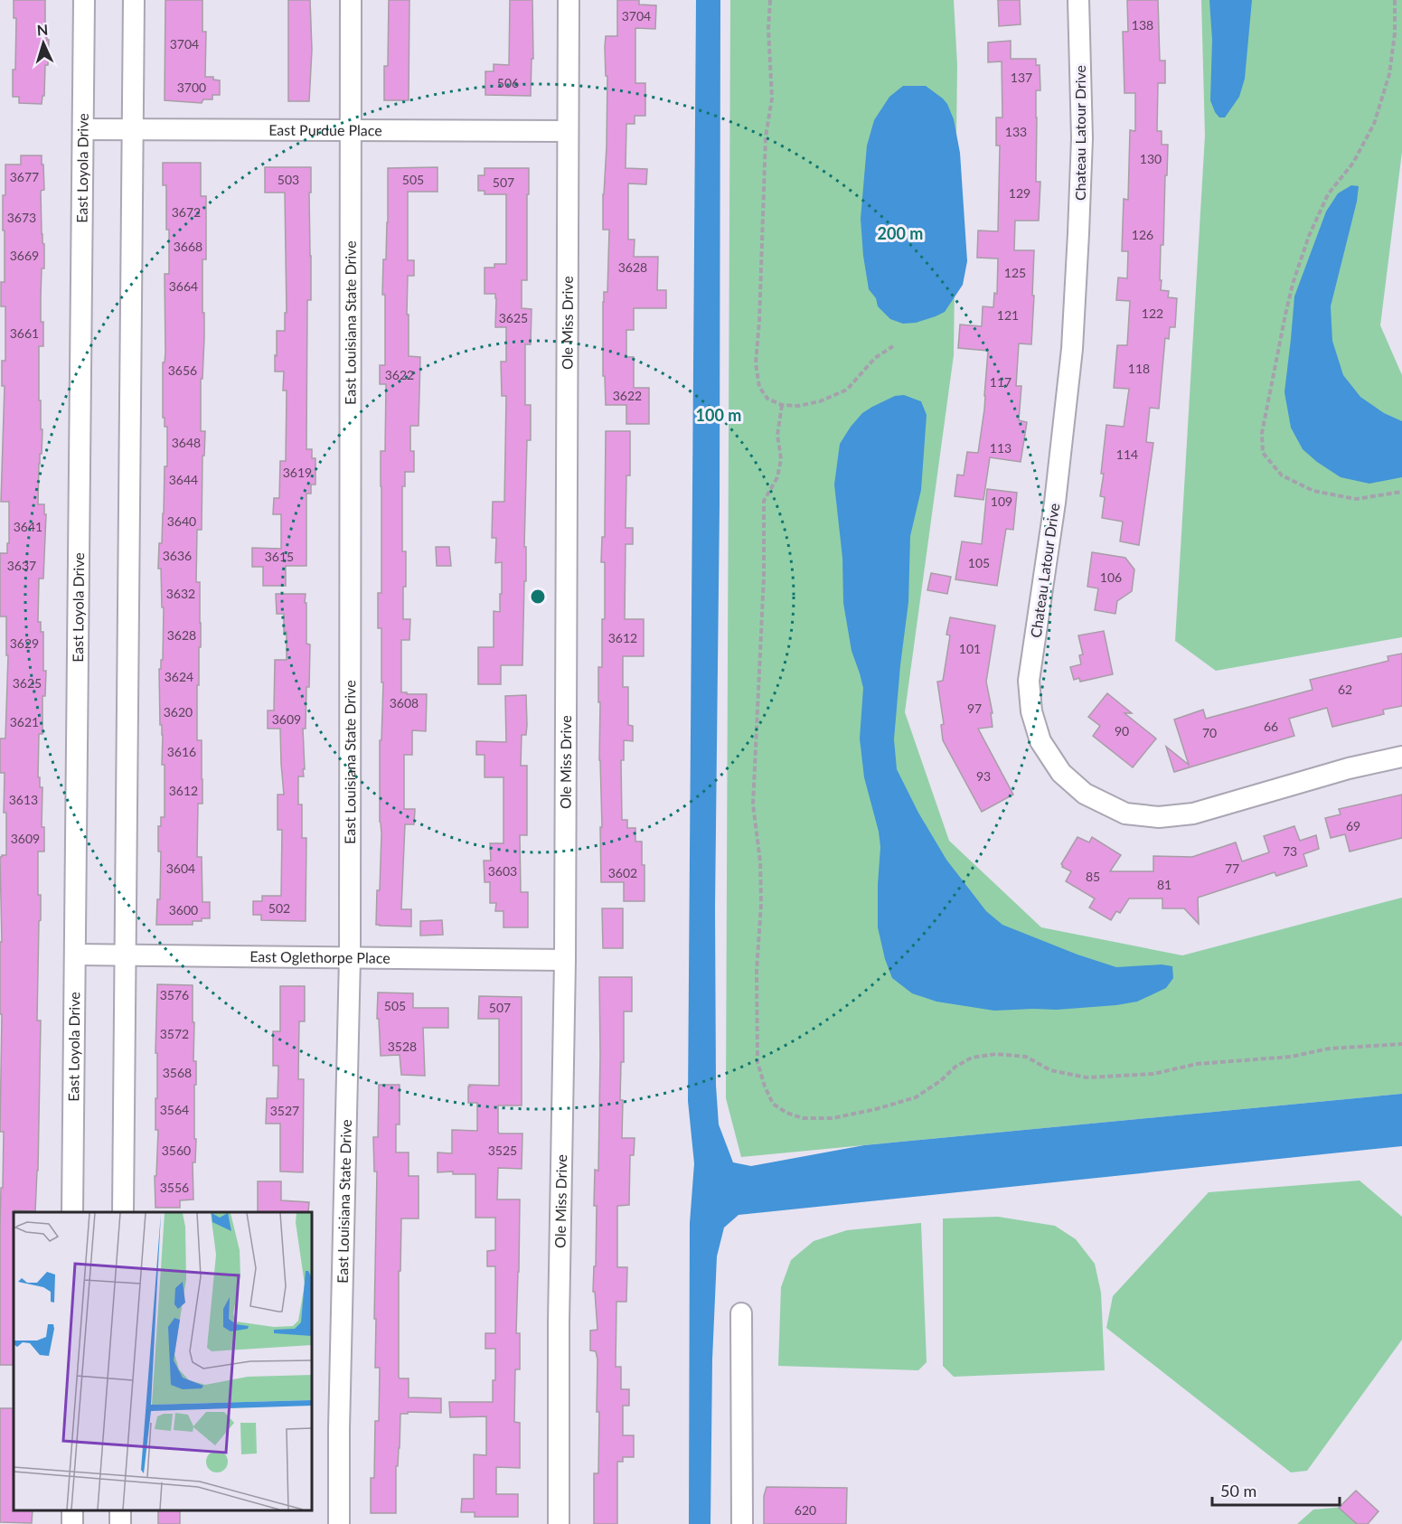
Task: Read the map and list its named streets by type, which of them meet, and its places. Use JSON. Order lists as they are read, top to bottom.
{
  "streets": {
    "street": [
      "East Purdue Place",
      "Chateau Latour Drive",
      "East Loyola Drive",
      "East Louisiana State Drive",
      "Ole Miss Drive",
      "East Oglethorpe Place"
    ]
  },
  "crossings": [
    ["East Purdue Place", "East Loyola Drive"],
    ["East Purdue Place", "East Louisiana State Drive"],
    ["East Purdue Place", "Ole Miss Drive"],
    ["East Loyola Drive", "East Oglethorpe Place"],
    ["East Louisiana State Drive", "East Oglethorpe Place"],
    ["Ole Miss Drive", "East Oglethorpe Place"]
  ],
  "house_numbers": [
    "3704",
    "138",
    "3704",
    "137",
    "506",
    "3700",
    "133",
    "130",
    "3677",
    "503",
    "505",
    "507",
    "129",
    "3672",
    "3673",
    "126",
    "3668",
    "3669",
    "3628",
    "125",
    "3664",
    "122",
    "121",
    "3625",
    "3661",
    "118",
    "3656",
    "3622",
    "117",
    "3622",
    "3648",
    "113",
    "114",
    "3619",
    "3644",
    "109",
    "3640",
    "3641",
    "3636",
    "3615",
    "105",
    "3637",
    "106",
    "3632",
    "3628",
    "3612",
    "3629",
    "101",
    "3624",
    "3625",
    "62",
    "3608",
    "97",
    "3620",
    "3609",
    "3621",
    "66",
    "90",
    "70",
    "3616",
    "93",
    "3612",
    "3613",
    "69",
    "3609",
    "73",
    "3604",
    "77",
    "3603",
    "3602",
    "85",
    "81",
    "502",
    "3600",
    "3576",
    "505",
    "507",
    "3572",
    "3528",
    "3568",
    "3564",
    "3527",
    "3560",
    "3525",
    "3556",
    "620"
  ],
  "scale_bar": "50 m",
  "north": "top",
  "rings": ["200 m", "100 m"]
}
